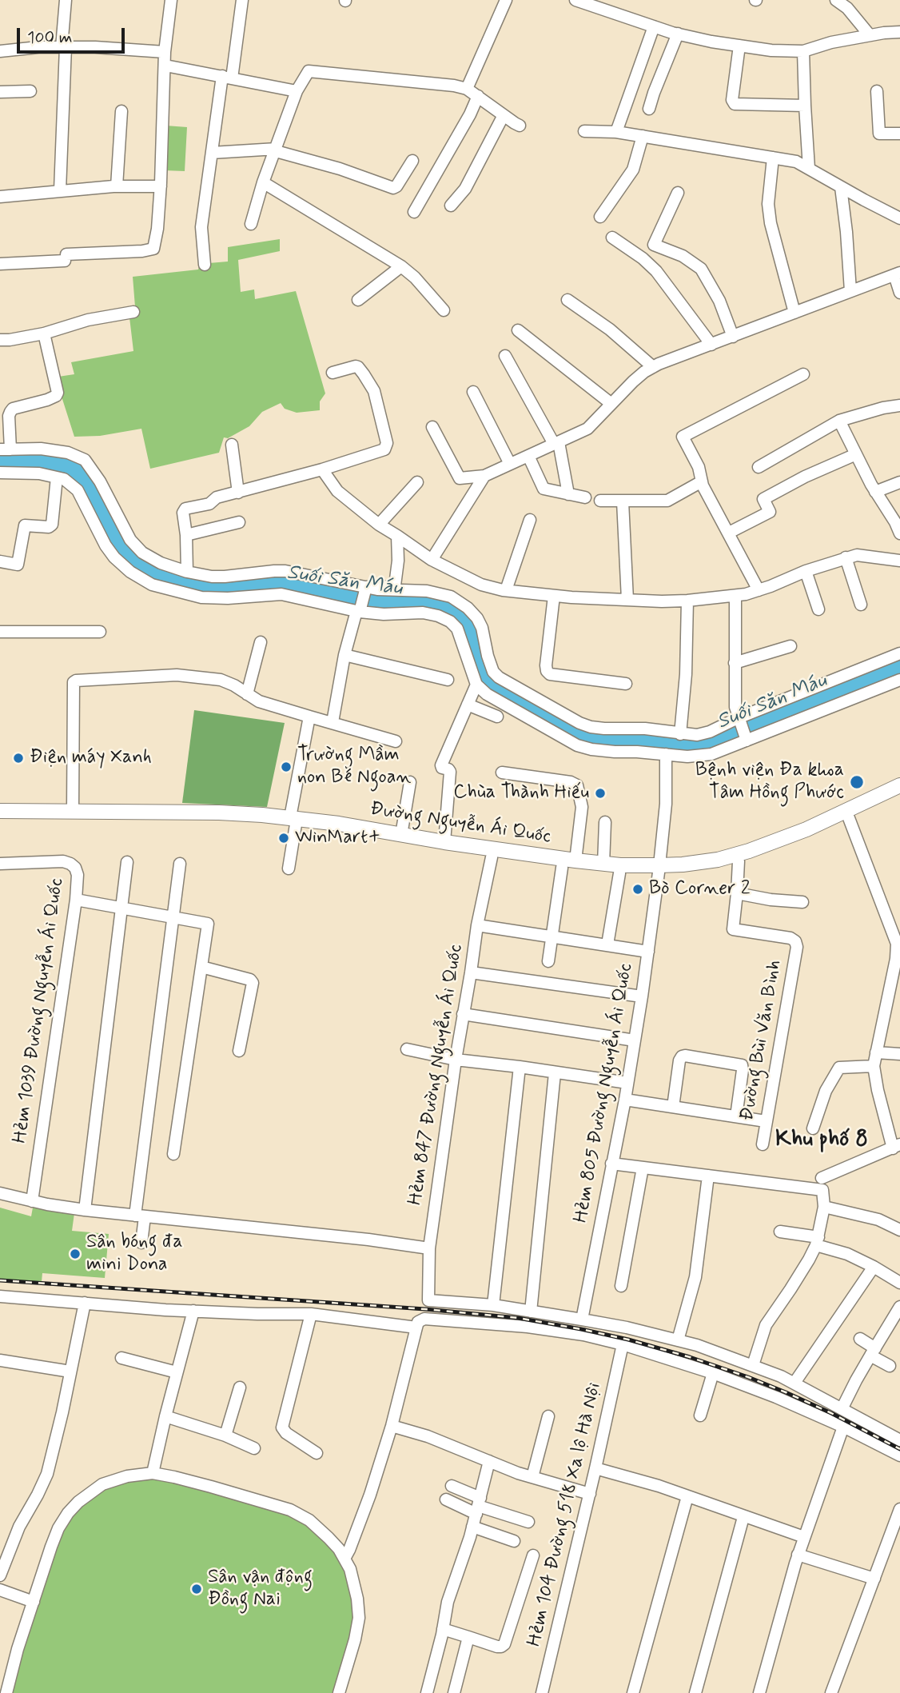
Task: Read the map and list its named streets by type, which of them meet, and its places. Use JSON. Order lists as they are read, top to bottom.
{
  "streets": {
    "main road": ["Đường Nguyễn Ái Quốc"],
    "street": [
      "Hẻm 1039 Đường Nguyễn Ái Quốc",
      "Đường Bùi Văn Bình",
      "Hẻm 847 Đường Nguyễn Ái Quốc",
      "Hẻm 805 Đường Nguyễn Ái Quốc",
      "Hẻm 104 Đường 518 Xa lộ Hà Nội"
    ]
  },
  "crossings": [
    ["Đường Nguyễn Ái Quốc", "Đường Bùi Văn Bình"],
    ["Đường Nguyễn Ái Quốc", "Hẻm 847 Đường Nguyễn Ái Quốc"],
    ["Đường Nguyễn Ái Quốc", "Hẻm 805 Đường Nguyễn Ái Quốc"]
  ],
  "districts": ["Khu phố 8"],
  "water": ["Suối Săn Máu"],
  "places": [
    "Điện máy Xanh",
    "Trường Mầm non Bé Ngoan",
    "Bệnh viện Đa khoa Tâm Hồng Phước",
    "Chùa Thành Hiếu",
    "WinMart+",
    "Bò Corner 2",
    "Sân bóng đa mini Dona",
    "Sân vận động Đồng Nai"
  ],
  "scale_bar": "100 m"
}
